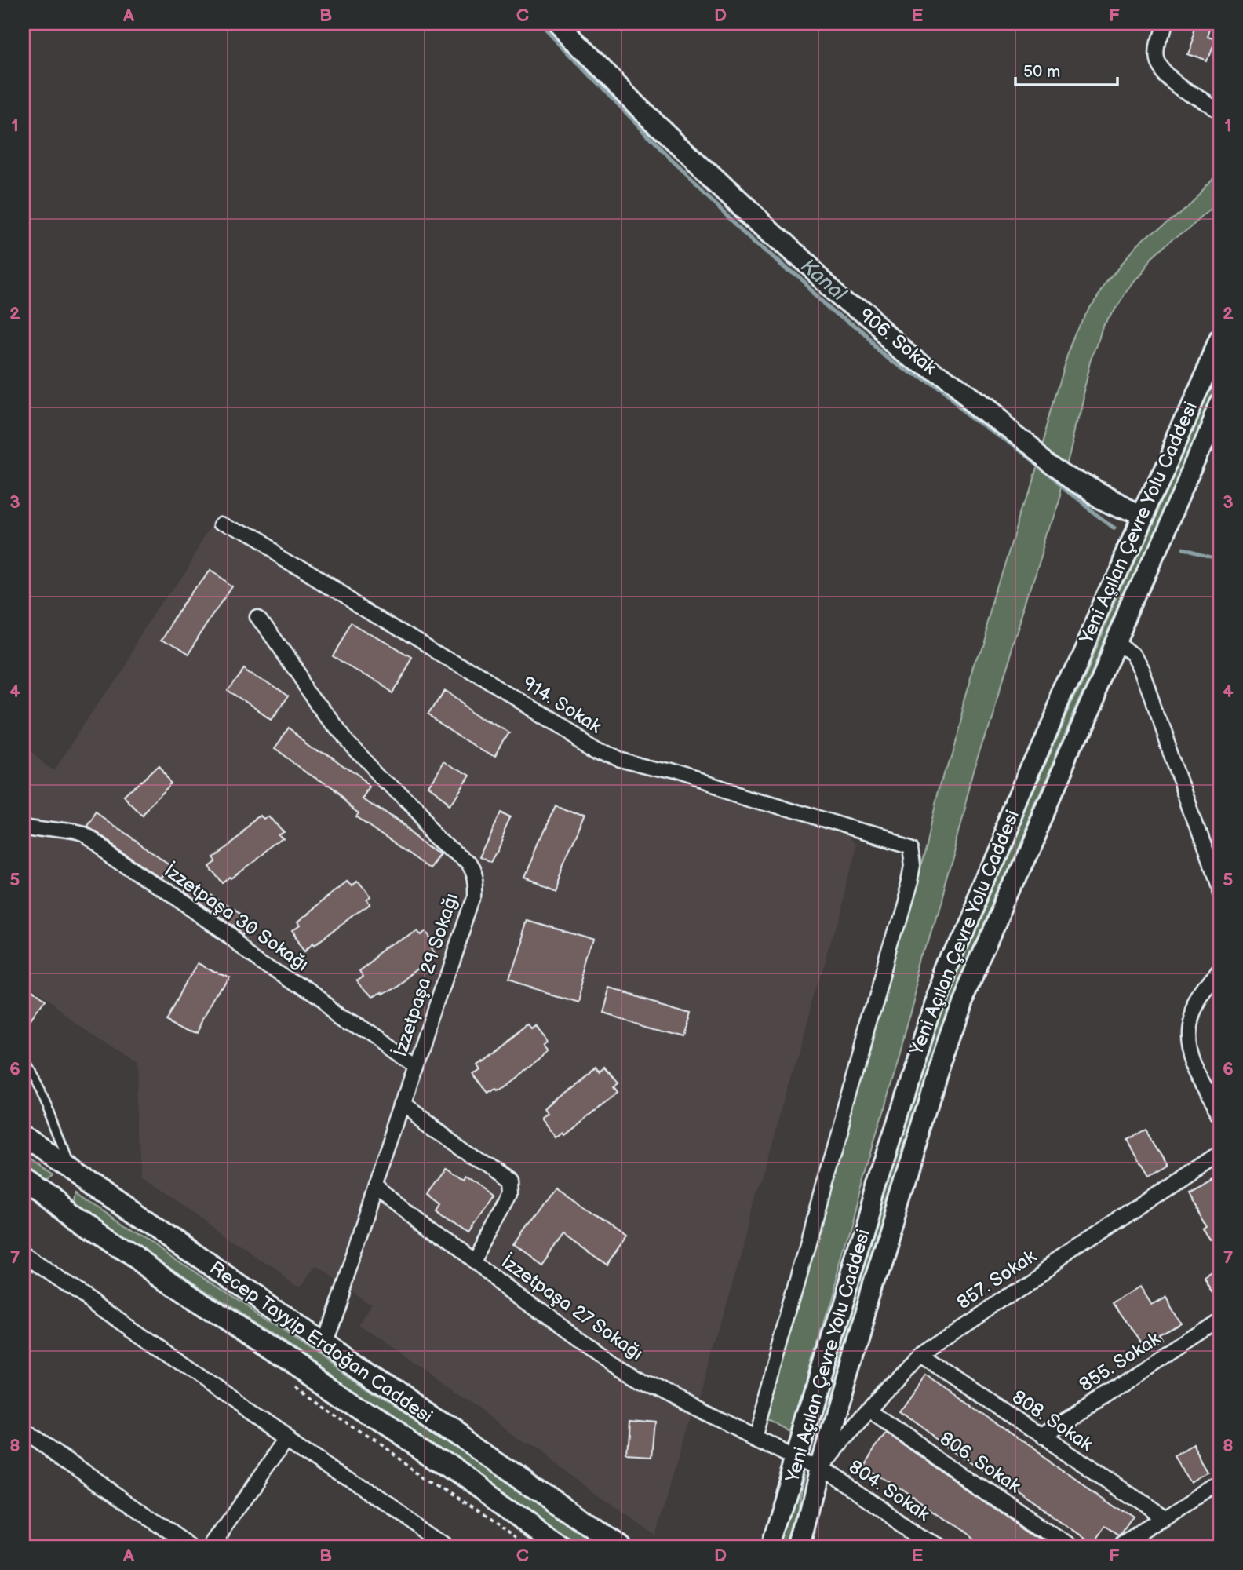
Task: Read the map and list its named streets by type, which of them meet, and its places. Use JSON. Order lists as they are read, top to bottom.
{
  "streets": {
    "main road": ["906. Sokak", "Yeni Açılan Çevre Yolu Caddesi", "Recep Tayyip Erdoğan Caddesi"],
    "street": [
      "914. Sokak",
      "İzzetpaşa 30 Sokağı",
      "İzzetpaşa 29 Sokağı",
      "857. Sokak",
      "İzzetpaşa 27 Sokağı",
      "855. Sokak",
      "808. Sokak",
      "806. Sokak",
      "804. Sokak"
    ]
  },
  "crossings": [
    ["906. Sokak", "Yeni Açılan Çevre Yolu Caddesi"],
    ["Yeni Açılan Çevre Yolu Caddesi", "857. Sokak"],
    ["Yeni Açılan Çevre Yolu Caddesi", "İzzetpaşa 27 Sokağı"],
    ["Yeni Açılan Çevre Yolu Caddesi", "804. Sokak"],
    ["914. Sokak", "İzzetpaşa 27 Sokağı"],
    ["İzzetpaşa 30 Sokağı", "İzzetpaşa 29 Sokağı"],
    ["İzzetpaşa 29 Sokağı", "İzzetpaşa 27 Sokağı"],
    ["İzzetpaşa 29 Sokağı", "Recep Tayyip Erdoğan Caddesi"],
    ["857. Sokak", "İzzetpaşa 27 Sokağı"],
    ["857. Sokak", "808. Sokak"],
    ["857. Sokak", "806. Sokak"],
    ["857. Sokak", "804. Sokak"],
    ["İzzetpaşa 27 Sokağı", "804. Sokak"],
    ["855. Sokak", "808. Sokak"]
  ],
  "water": ["Kanal"],
  "scale_bar": "50 m",
  "grid": {
    "columns": [
      "A",
      "B",
      "C",
      "D",
      "E",
      "F"
    ],
    "rows": [
      "1",
      "2",
      "3",
      "4",
      "5",
      "6",
      "7",
      "8"
    ]
  }
}
